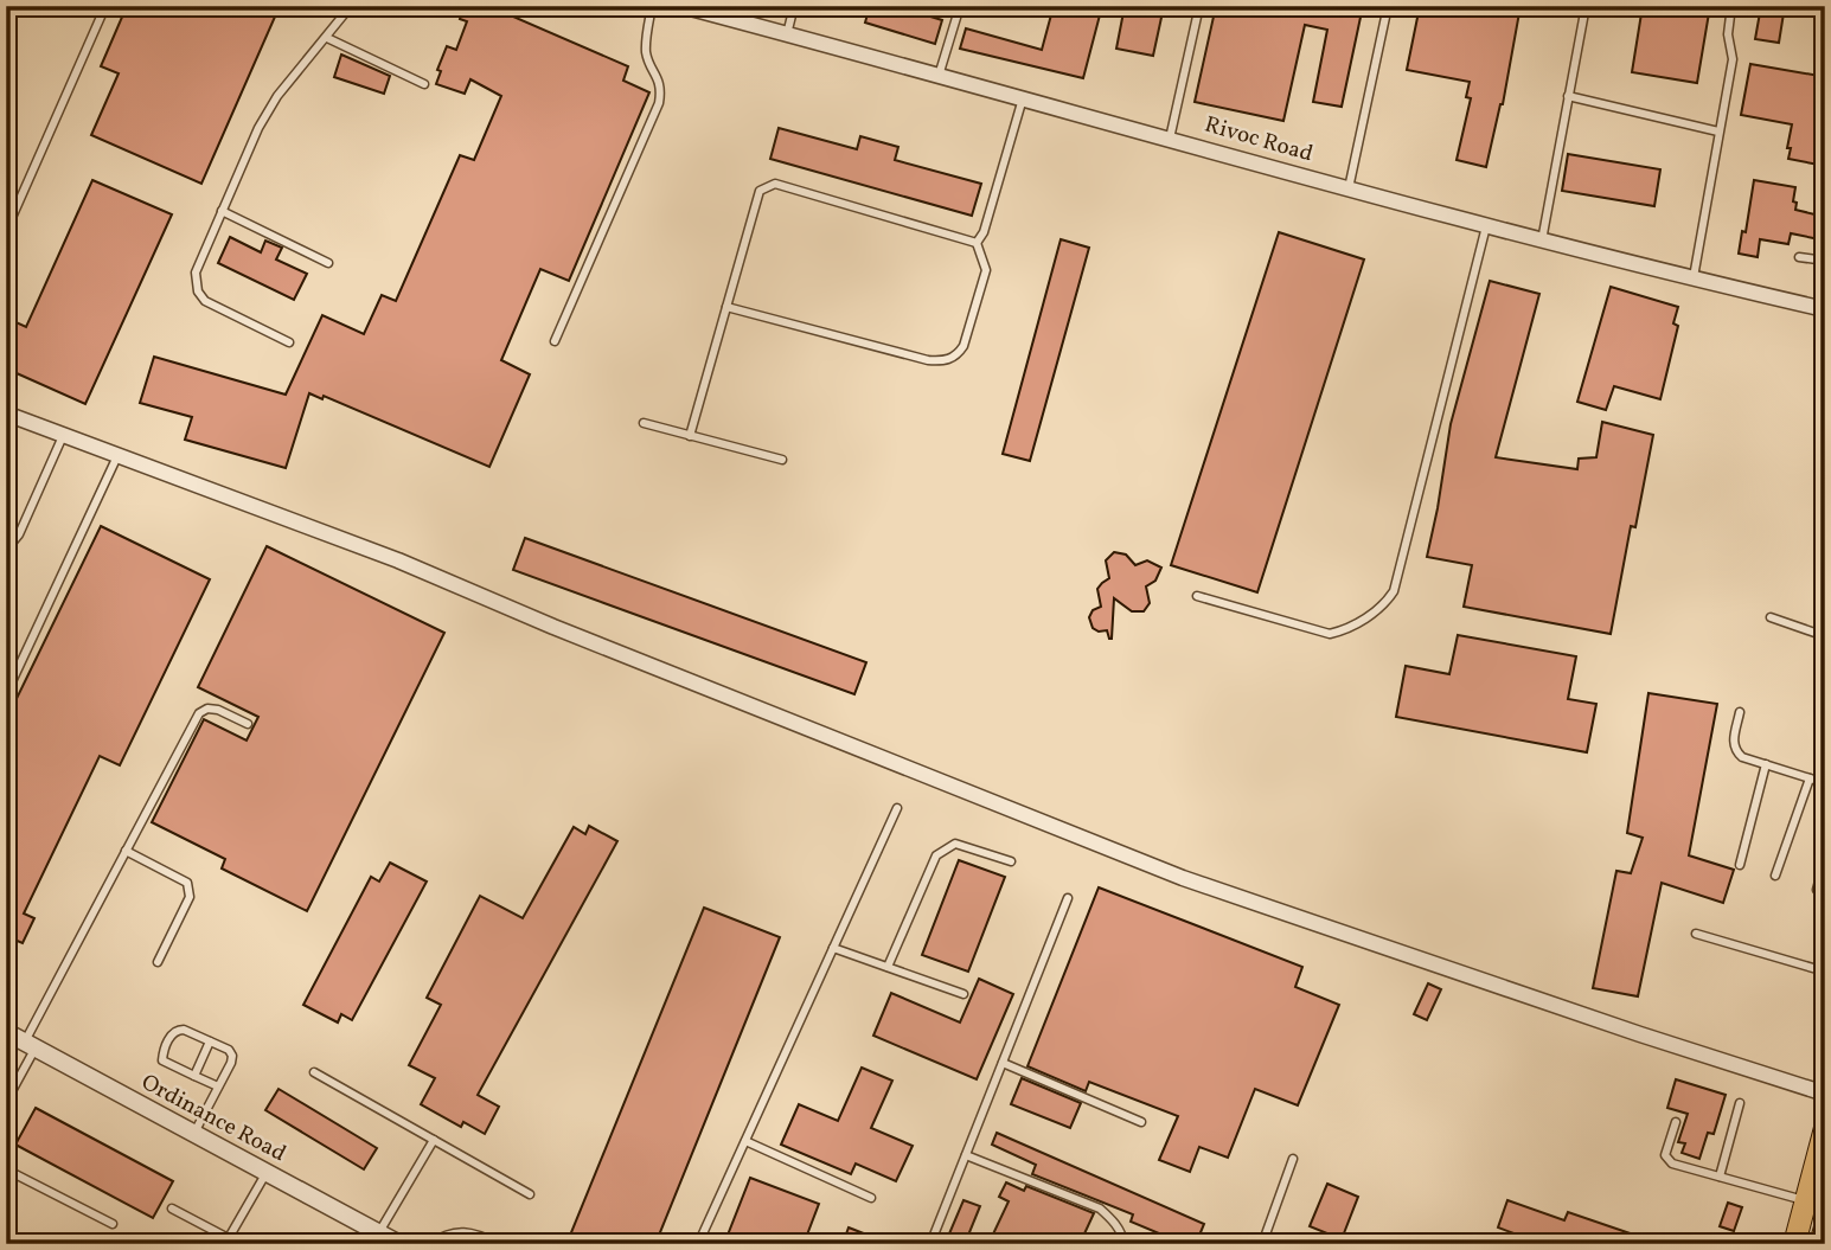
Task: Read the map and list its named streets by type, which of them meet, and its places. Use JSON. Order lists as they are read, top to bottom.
{
  "streets": {
    "street": ["Rivoc Road", "Ordinance Road"]
  }
}
